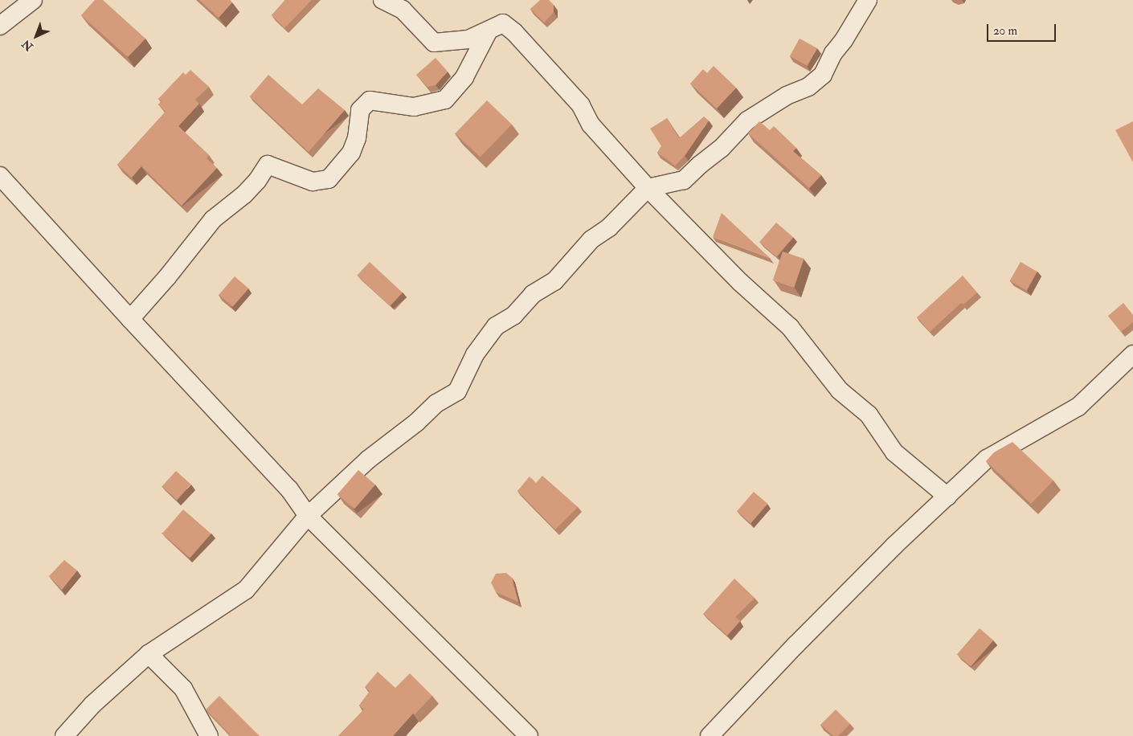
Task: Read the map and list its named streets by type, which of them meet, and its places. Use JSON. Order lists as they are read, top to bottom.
{
  "scale_bar": "20 m",
  "north": "bottom left"
}
